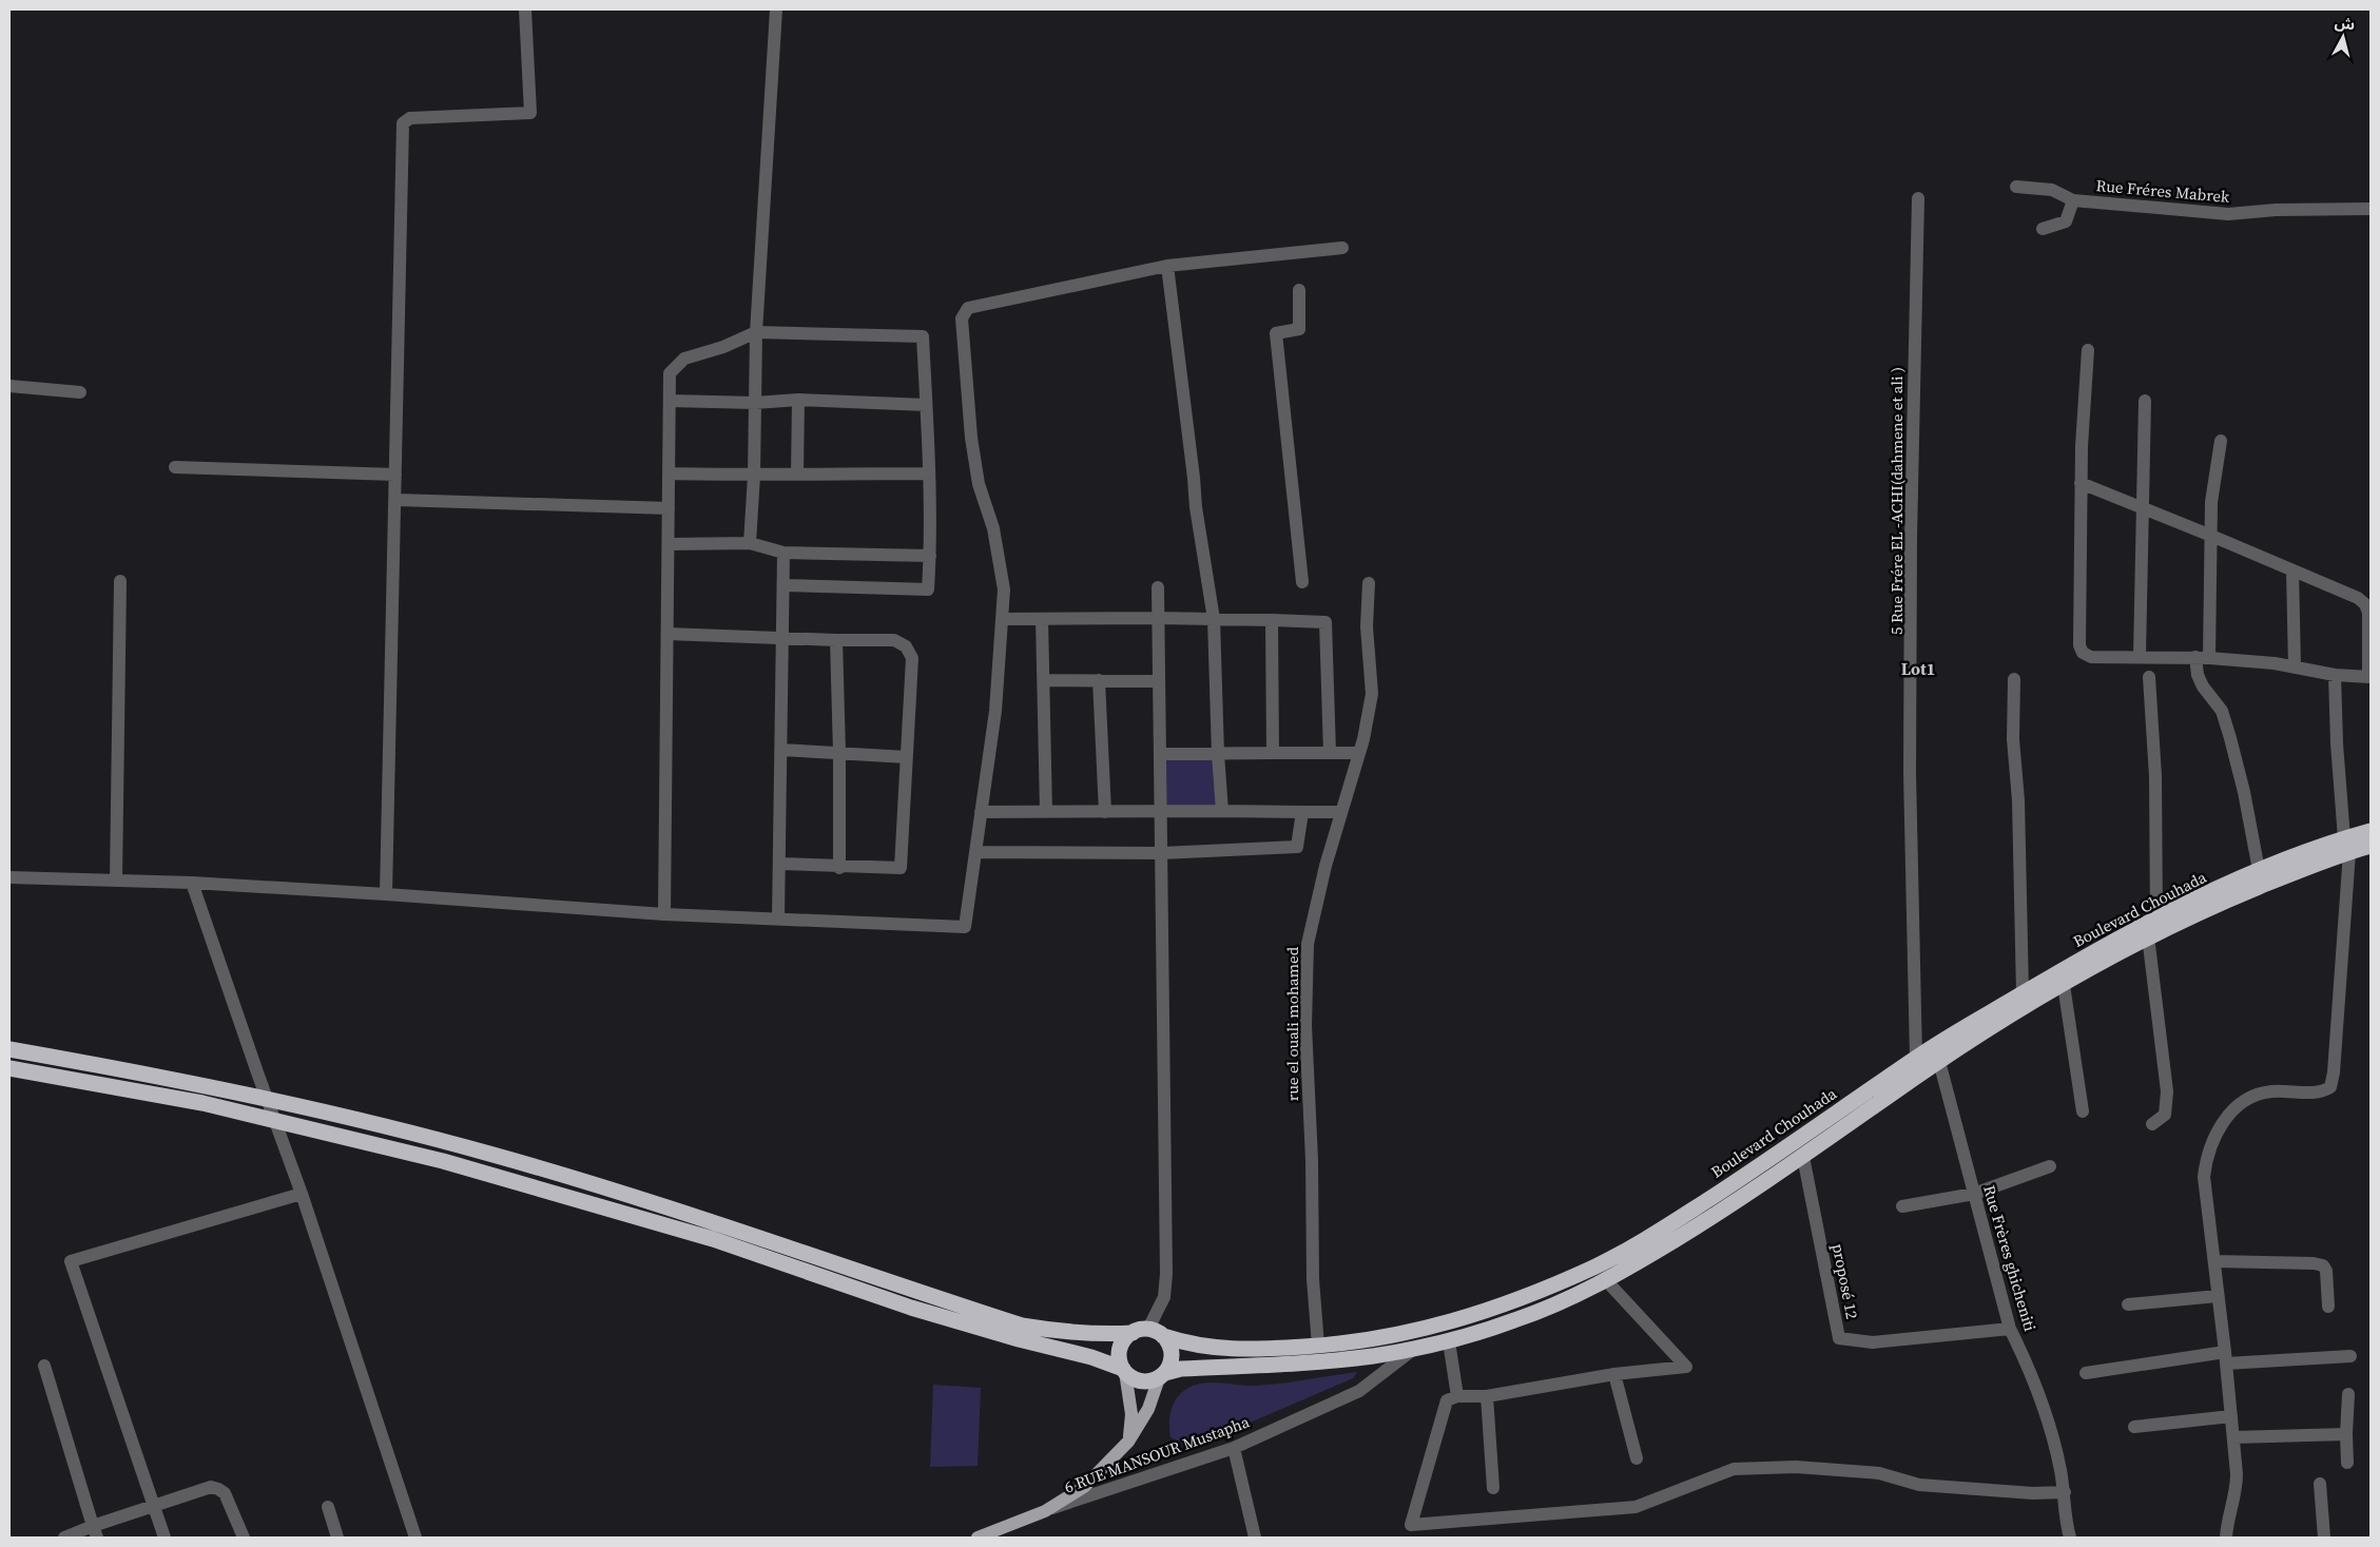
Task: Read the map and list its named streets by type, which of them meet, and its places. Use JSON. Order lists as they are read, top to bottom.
{
  "streets": {
    "highway": ["Boulevard Chouhada"],
    "street": [
      "Rue Fréres Mabrek",
      "5 Rue Frére EL -ACHI(dahmene et ali )",
      "rue el ouali mohamed",
      "Rue Frères ghicheniti",
      "proposé 12",
      "6 RUE MANSOUR Mustapha"
    ]
  },
  "crossings": [
    ["5 Rue Frére EL -ACHI(dahmene et ali )", "Boulevard Chouhada"],
    ["Boulevard Chouhada", "rue el ouali mohamed"],
    ["Boulevard Chouhada", "Rue Frères ghicheniti"],
    ["Rue Frères ghicheniti", "proposé 12"]
  ],
  "districts": ["Lot1"],
  "north": "top"
}
